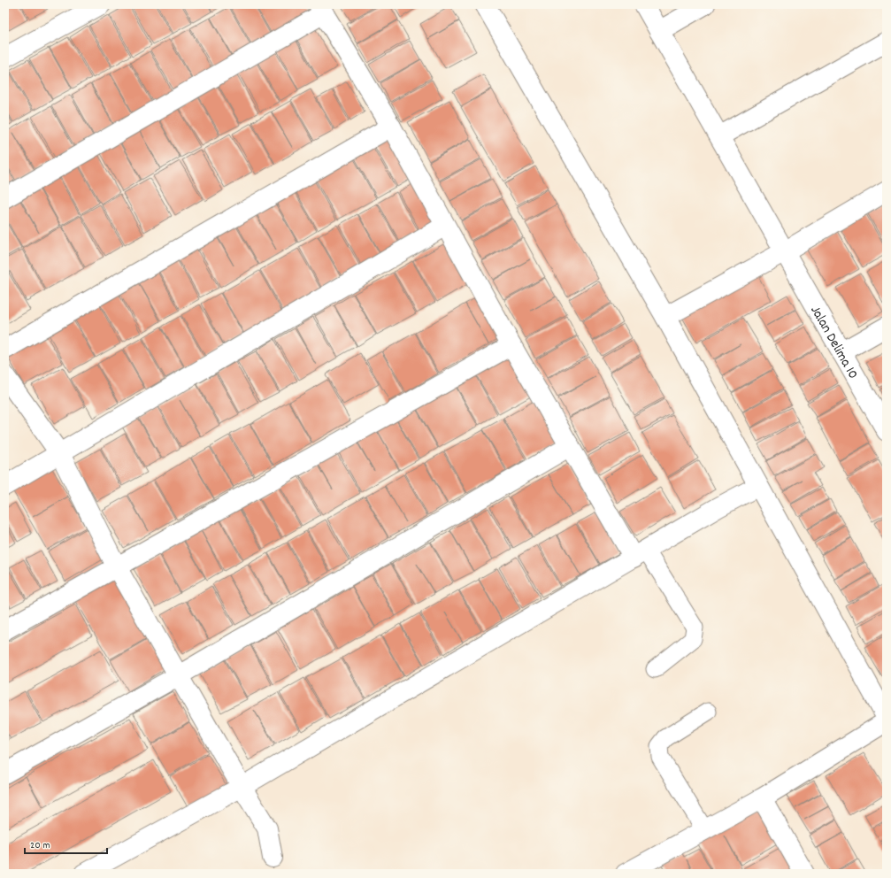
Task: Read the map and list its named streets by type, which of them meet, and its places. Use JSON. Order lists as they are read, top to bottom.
{
  "streets": {
    "street": ["Jalan Delima 10"]
  },
  "scale_bar": "20 m"
}
